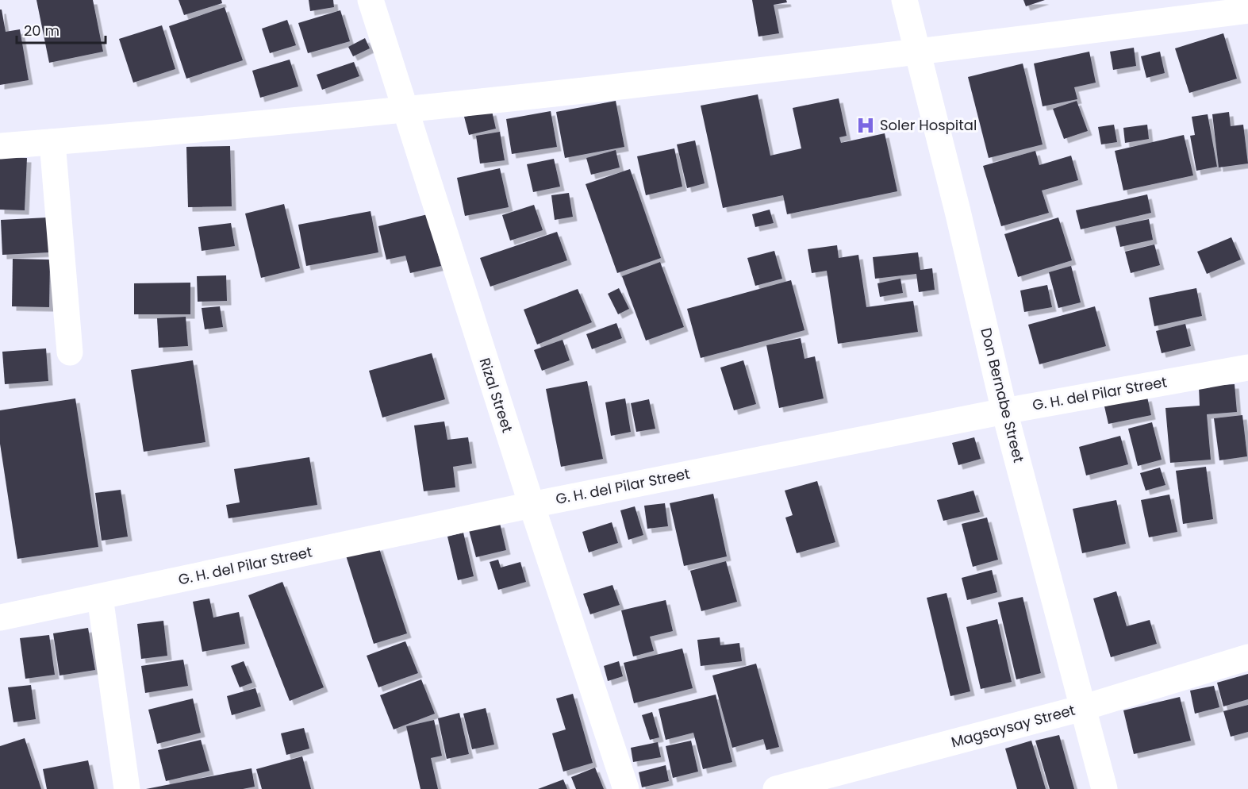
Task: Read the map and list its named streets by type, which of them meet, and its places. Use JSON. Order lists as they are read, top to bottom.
{
  "streets": {
    "street": [
      "G. H. del Pilar Street",
      "Rizal Street",
      "Don Bernabe Street",
      "Magsaysay Street"
    ]
  },
  "crossings": [
    ["G. H. del Pilar Street", "Rizal Street"],
    ["G. H. del Pilar Street", "Don Bernabe Street"],
    ["Don Bernabe Street", "Magsaysay Street"]
  ],
  "places": {
    "hospital": ["Soler Hospital"]
  },
  "scale_bar": "20 m"
}
